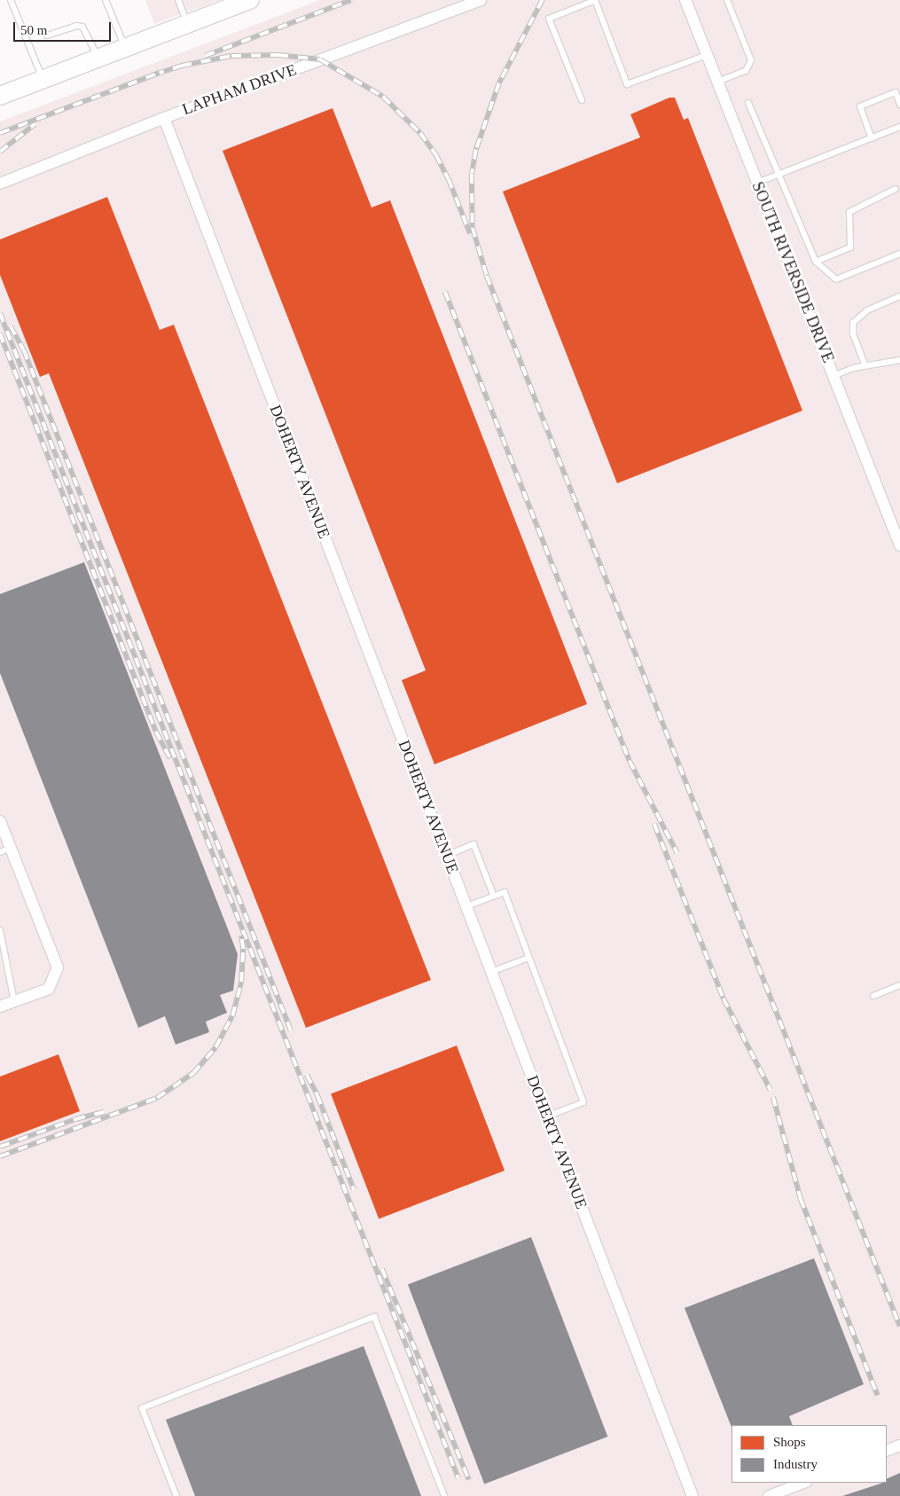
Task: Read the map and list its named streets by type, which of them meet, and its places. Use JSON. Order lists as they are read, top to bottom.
{
  "streets": {
    "street": ["LAPHAM DRIVE", "SOUTH RIVERSIDE DRIVE", "DOHERTY AVENUE"]
  },
  "crossings": [
    ["LAPHAM DRIVE", "DOHERTY AVENUE"]
  ],
  "legend": ["Shops", "Industry"],
  "scale_bar": "50 m"
}
